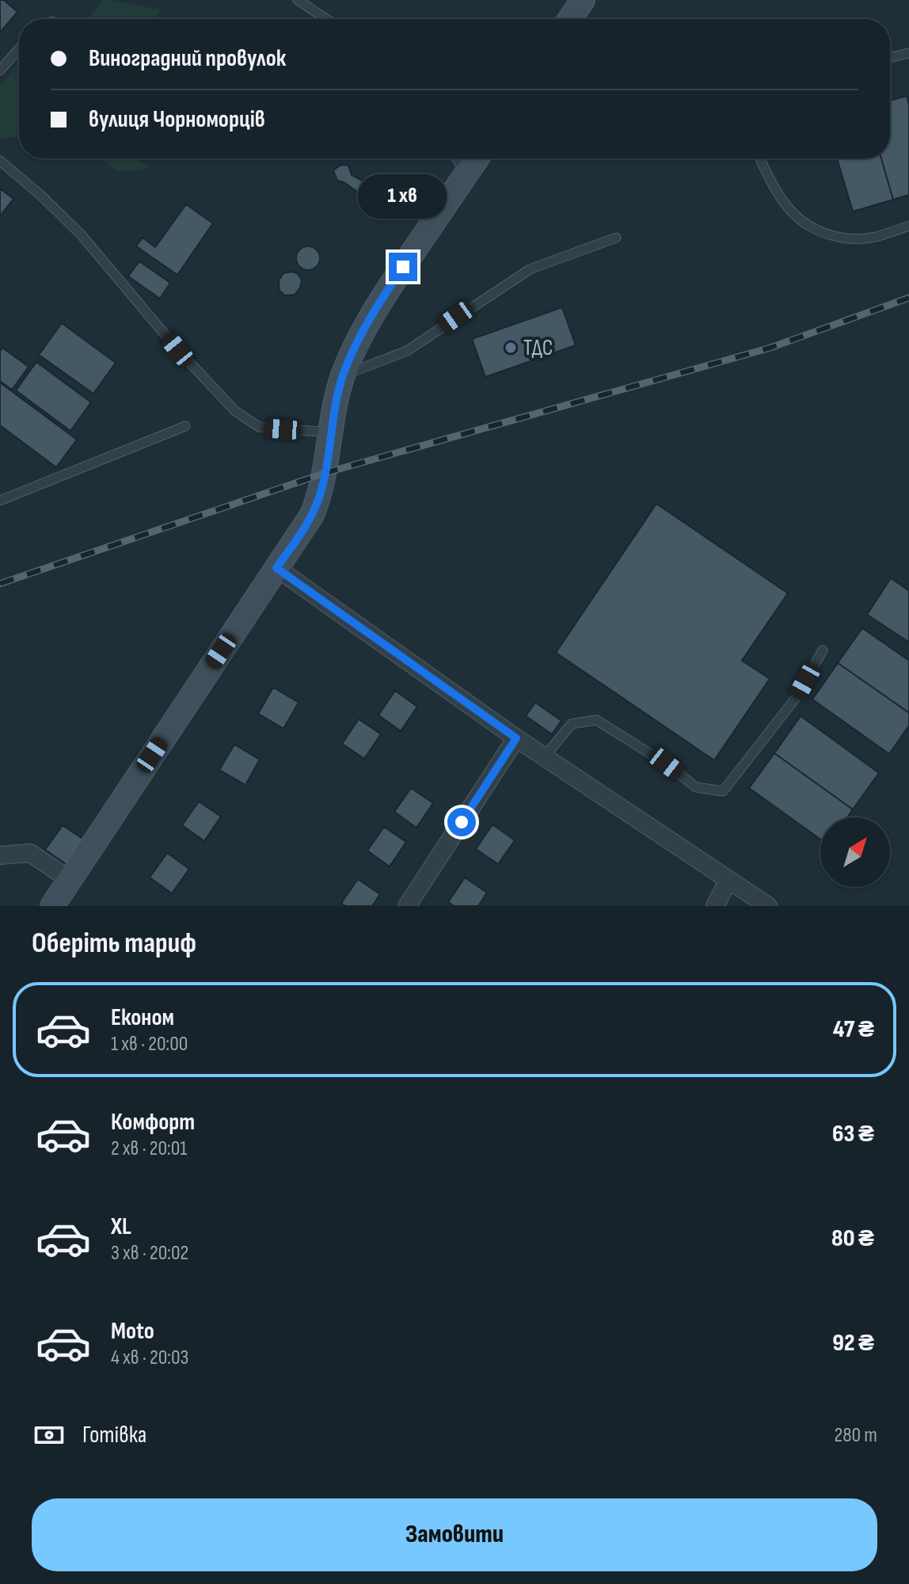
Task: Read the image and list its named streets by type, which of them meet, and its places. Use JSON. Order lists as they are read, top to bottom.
{
  "places": ["ТДС"],
  "north": "top right",
  "page": {
    "banner": ["Виноградний провулок", "вулиця Чорноморців"],
    "bubble": "1 хв",
    "heading": "Оберіть тариф",
    "list": [
      {
        "name": "Економ",
        "note": "1 хв · 20:00",
        "value": "47 ₴"
      },
      {
        "name": "Комфорт",
        "note": "2 хв · 20:01",
        "value": "63 ₴"
      },
      {
        "name": "XL",
        "note": "3 хв · 20:02",
        "value": "80 ₴"
      },
      {
        "name": "Moto",
        "note": "4 хв · 20:03",
        "value": "92 ₴"
      }
    ],
    "pay": ["Готівка", "280 m"],
    "buttons": "Замовити"
  }
}
